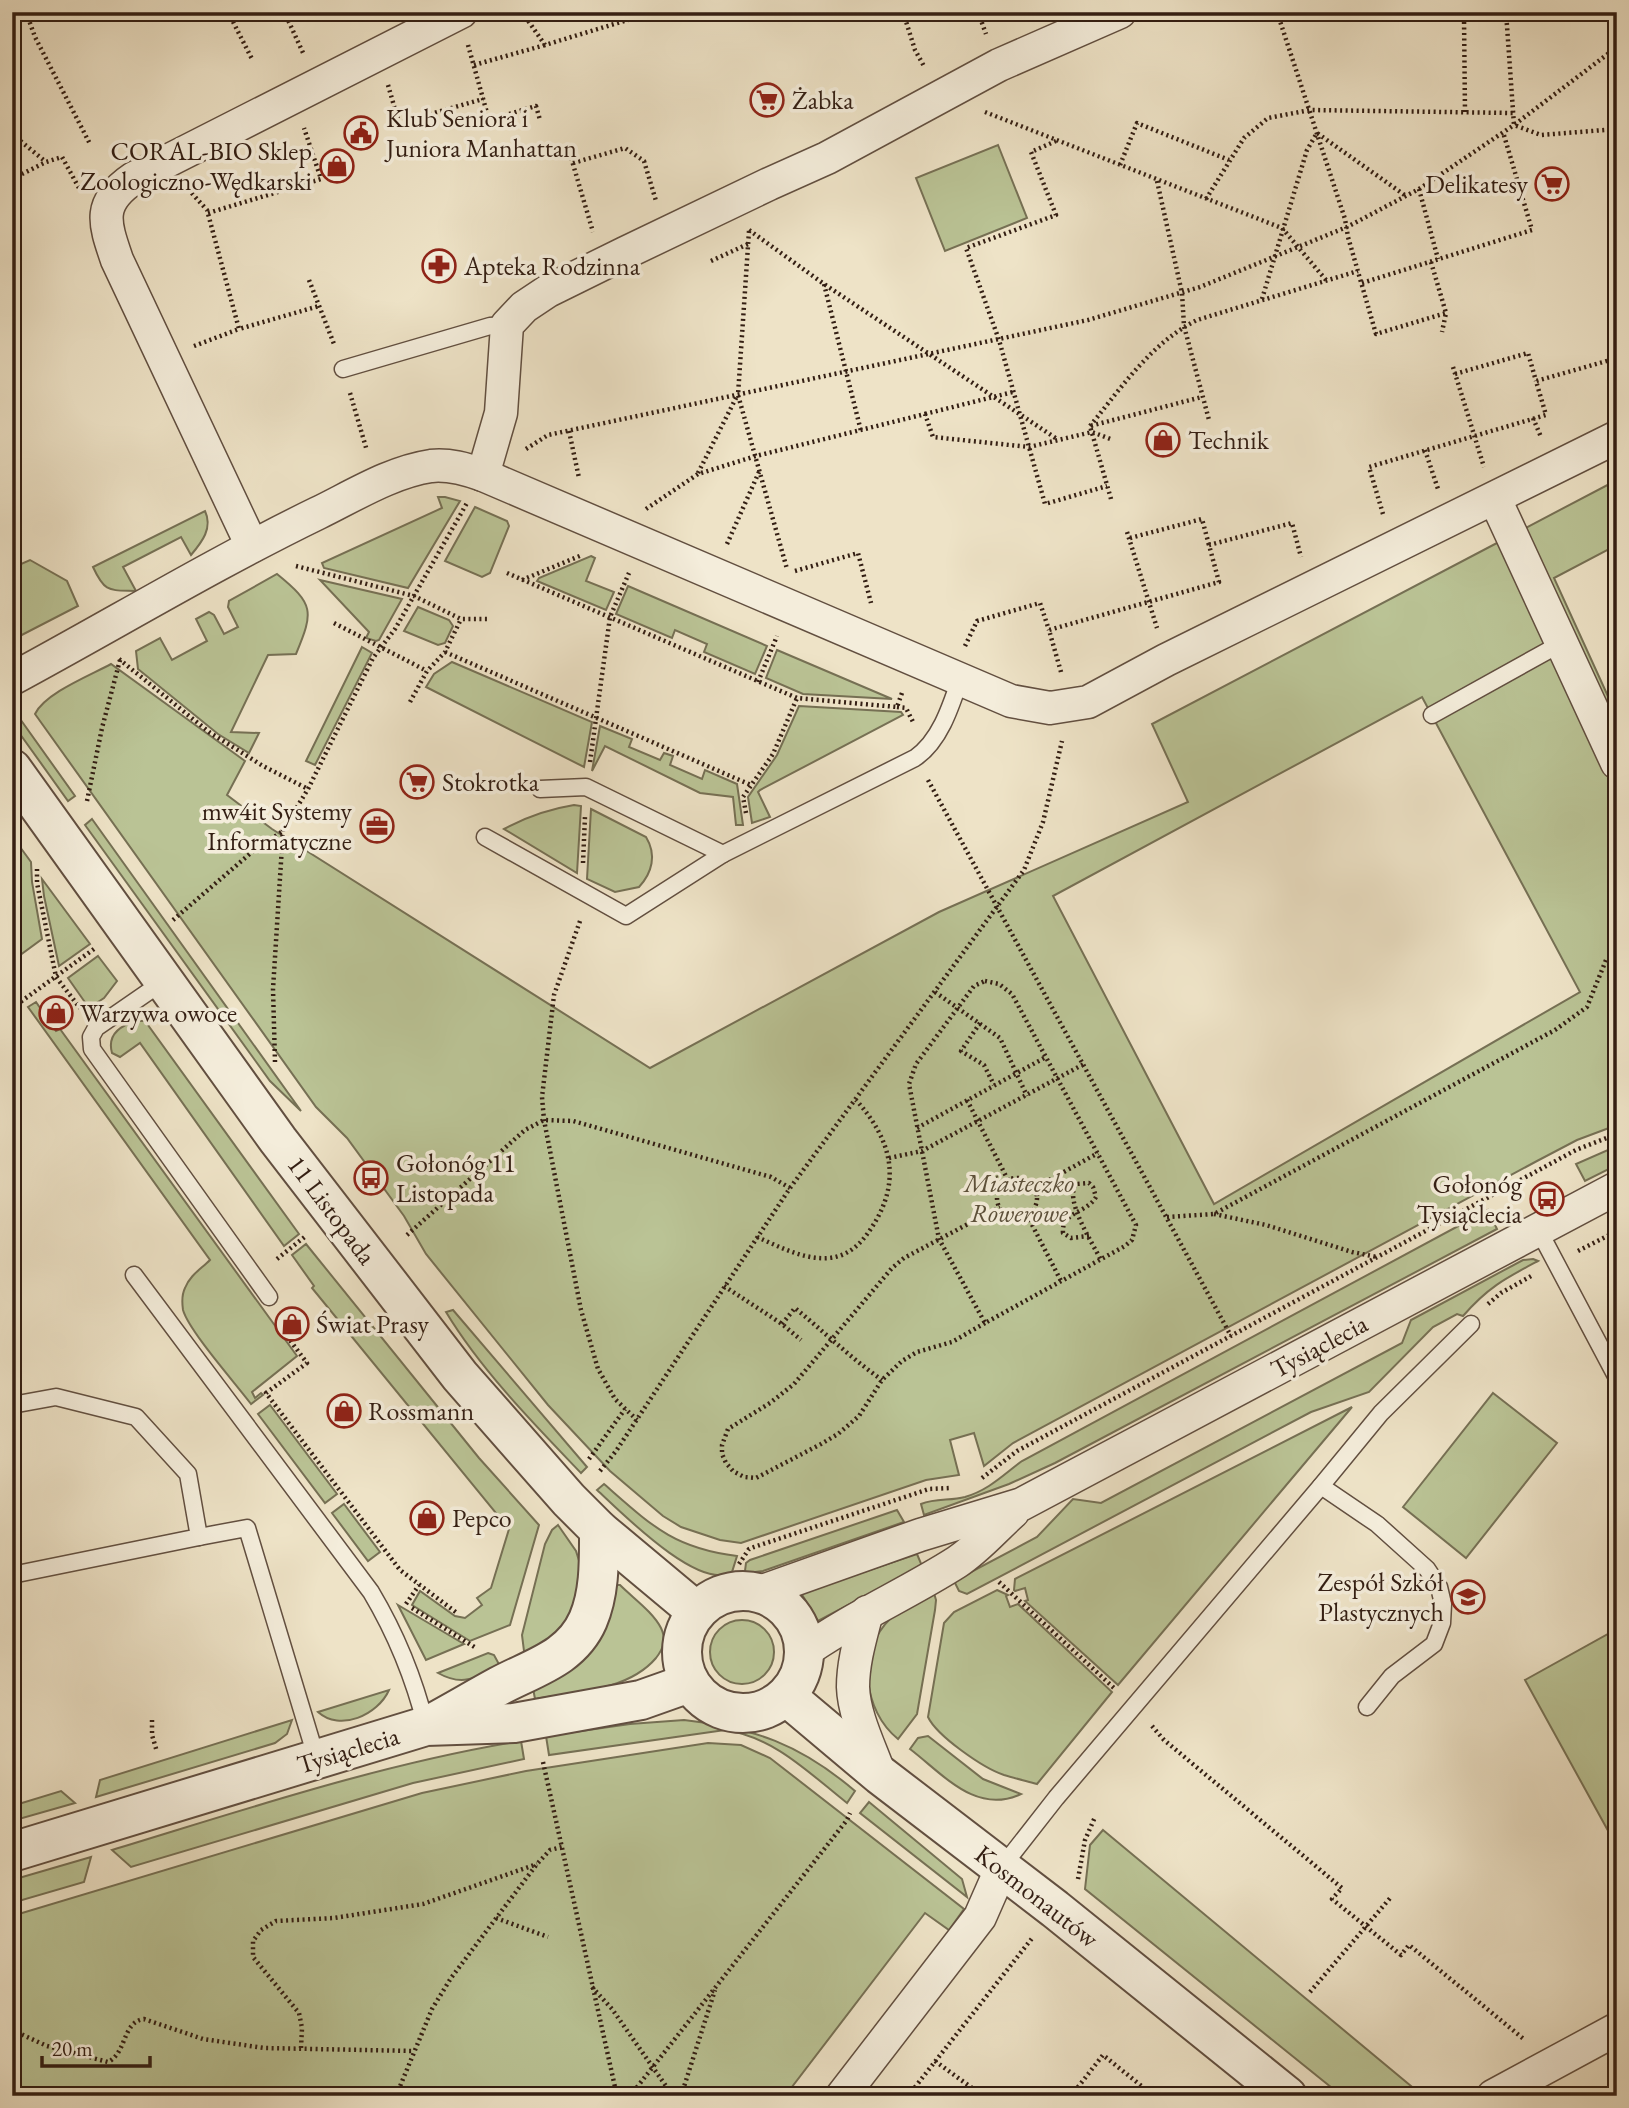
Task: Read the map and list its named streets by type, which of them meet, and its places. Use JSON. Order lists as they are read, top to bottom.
{
  "streets": {
    "street": ["11 Listopada", "Tysiąclecia", "Kosmonautów"]
  },
  "crossings": [
    ["11 Listopada", "Tysiąclecia"],
    ["11 Listopada", "Kosmonautów"],
    ["Tysiąclecia", "Kosmonautów"]
  ],
  "parks": ["Miasteczko Rowerowe"],
  "places": {
    "supermarket": ["Żabka", "Delikatesy", "Stokrotka"],
    "public building": ["Klub Seniora i Juniora Manhattan"],
    "shop": [
      "CORAL-BIO Sklep Zoologiczno-Wędkarski",
      "Technik",
      "Warzywa owoce",
      "Świat Prasy",
      "Rossmann",
      "Pepco"
    ],
    "pharmacy": ["Apteka Rodzinna"],
    "office": ["mw4it Systemy Informatyczne"],
    "bus stop": ["Gołonóg 11 Listopada", "Gołonóg Tysiąclecia"],
    "school or university": ["Zespół Szkół Plastycznych"]
  },
  "scale_bar": "20 m"
}
